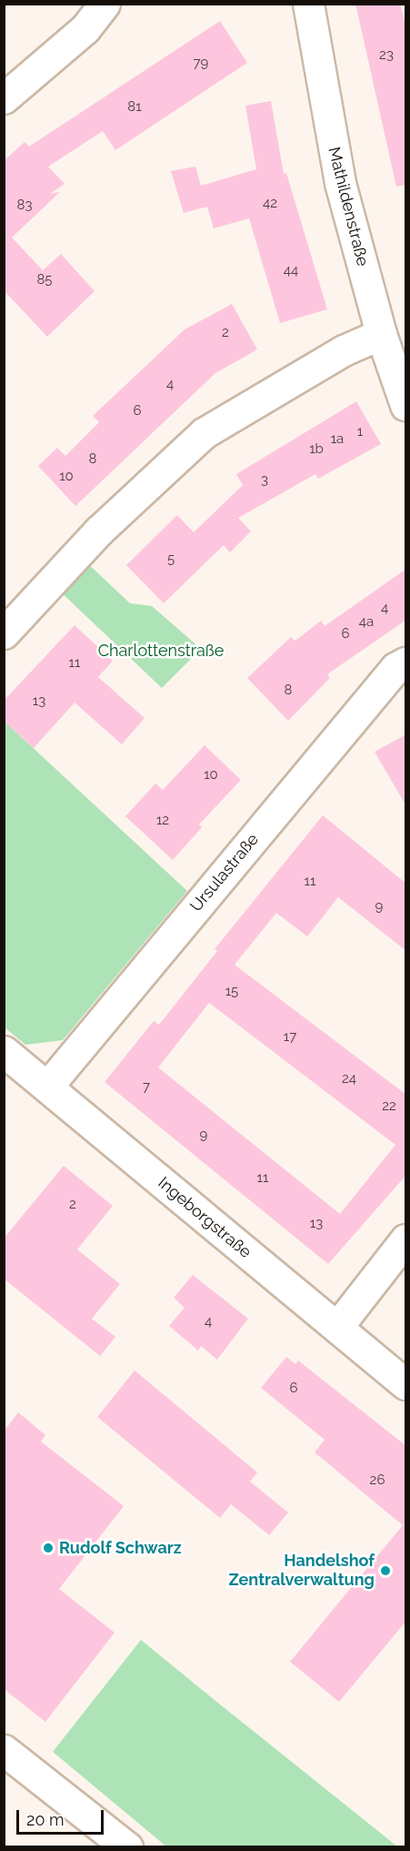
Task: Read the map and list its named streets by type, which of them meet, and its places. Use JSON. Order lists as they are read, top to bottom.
{
  "streets": {
    "street": ["Mathildenstraße", "Ursulastraße", "Ingeborgstraße"]
  },
  "crossings": [
    ["Ursulastraße", "Ingeborgstraße"]
  ],
  "parks": ["Charlottenstraße"],
  "places": ["Rudolf Schwarz", "Handelshof Zentralverwaltung"],
  "house_numbers": [
    "23",
    "79",
    "81",
    "42",
    "83",
    "44",
    "85",
    "2",
    "4",
    "6",
    "1",
    "1a",
    "1b",
    "8",
    "10",
    "3",
    "5",
    "4",
    "4a",
    "6",
    "11",
    "8",
    "13",
    "10",
    "12",
    "11",
    "9",
    "15",
    "17",
    "24",
    "7",
    "22",
    "9",
    "11",
    "2",
    "13",
    "4",
    "6",
    "26"
  ],
  "scale_bar": "20 m"
}
